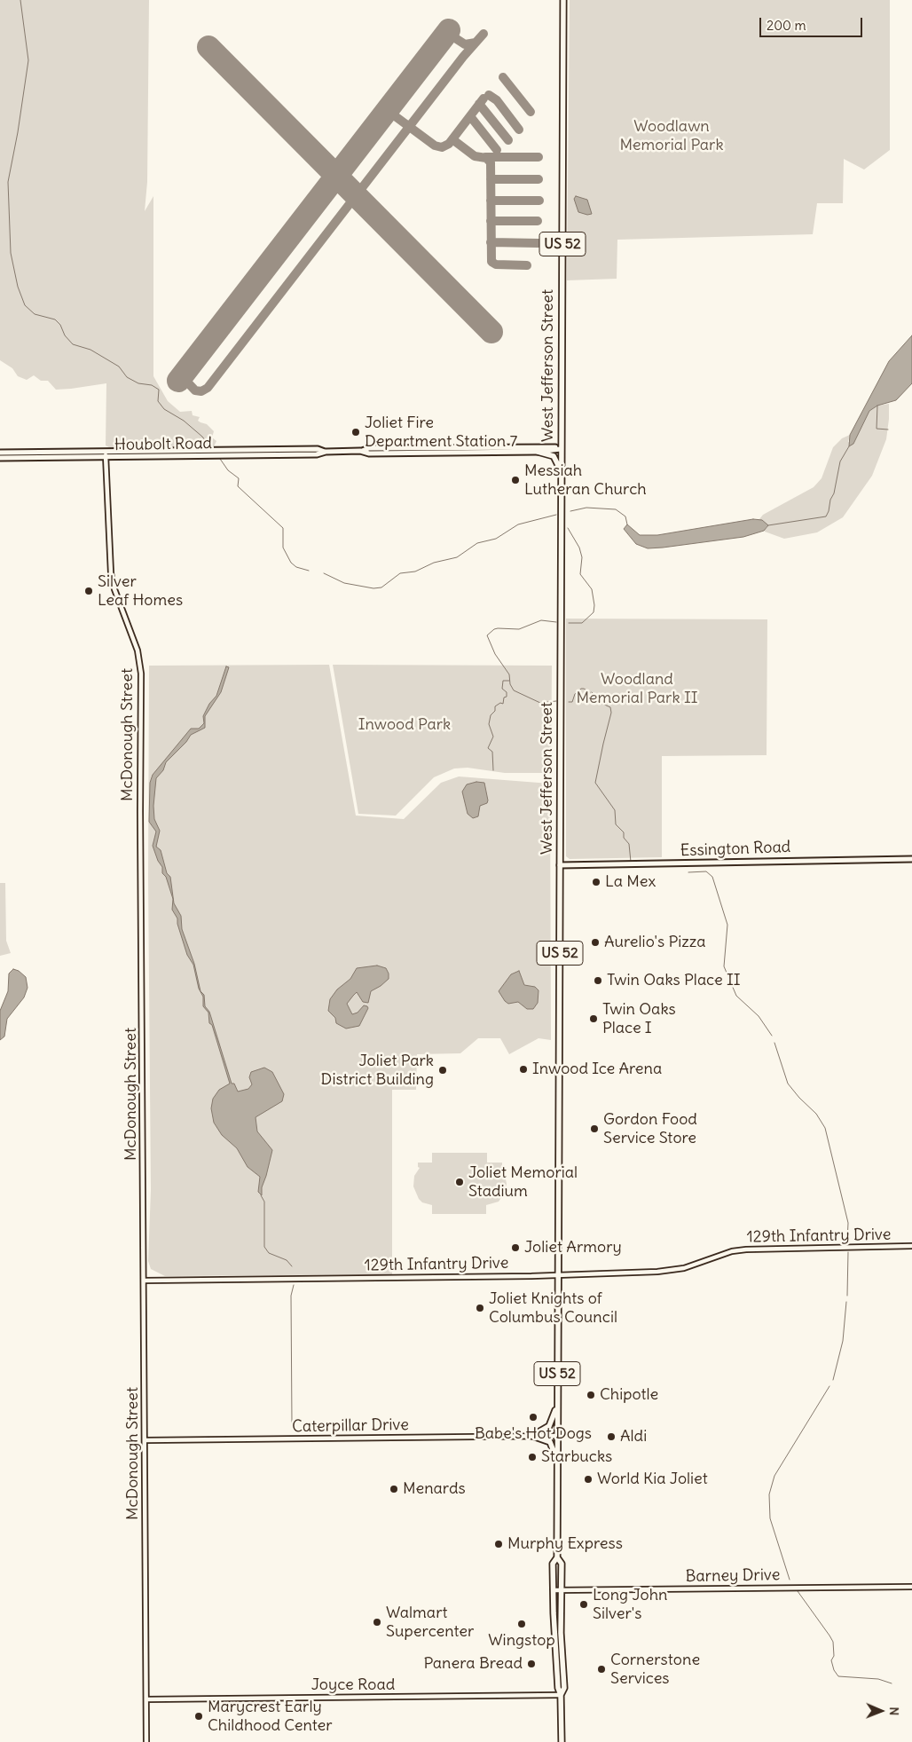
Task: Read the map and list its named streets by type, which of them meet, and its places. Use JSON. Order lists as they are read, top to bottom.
{
  "streets": {
    "main road": [
      "US 52",
      "West Jefferson Street",
      "Houbolt Road",
      "Essington Road"
    ],
    "street": [
      "McDonough Street",
      "129th Infantry Drive",
      "Caterpillar Drive",
      "Barney Drive",
      "Joyce Road"
    ]
  },
  "crossings": [
    ["West Jefferson Street", "Houbolt Road"],
    ["West Jefferson Street", "Essington Road"],
    ["West Jefferson Street", "129th Infantry Drive"],
    ["West Jefferson Street", "Caterpillar Drive"],
    ["West Jefferson Street", "Barney Drive"],
    ["West Jefferson Street", "Joyce Road"],
    ["Houbolt Road", "McDonough Street"],
    ["McDonough Street", "129th Infantry Drive"],
    ["McDonough Street", "Caterpillar Drive"],
    ["McDonough Street", "Joyce Road"]
  ],
  "parks": ["Woodlawn Memorial Park", "Woodland Memorial Park II", "Inwood Park"],
  "places": [
    "Joliet Fire Department Station 7",
    "Messiah Lutheran Church",
    "Silver Leaf Homes",
    "La Mex",
    "Aurelio's Pizza",
    "Twin Oaks Place II",
    "Twin Oaks Place I",
    "Inwood Ice Arena",
    "Joliet Park District Building",
    "Gordon Food Service Store",
    "Joliet Memorial Stadium",
    "Joliet Armory",
    "Joliet Knights of Columbus Council",
    "Chipotle",
    "Babe's Hot Dogs",
    "Aldi",
    "Starbucks",
    "World Kia Joliet",
    "Menards",
    "Murphy Express",
    "Long John Silver's",
    "Walmart Supercenter",
    "Wingstop",
    "Panera Bread",
    "Cornerstone Services",
    "Marycrest Early Childhood Center"
  ],
  "scale_bar": "200 m",
  "north": "right"
}
